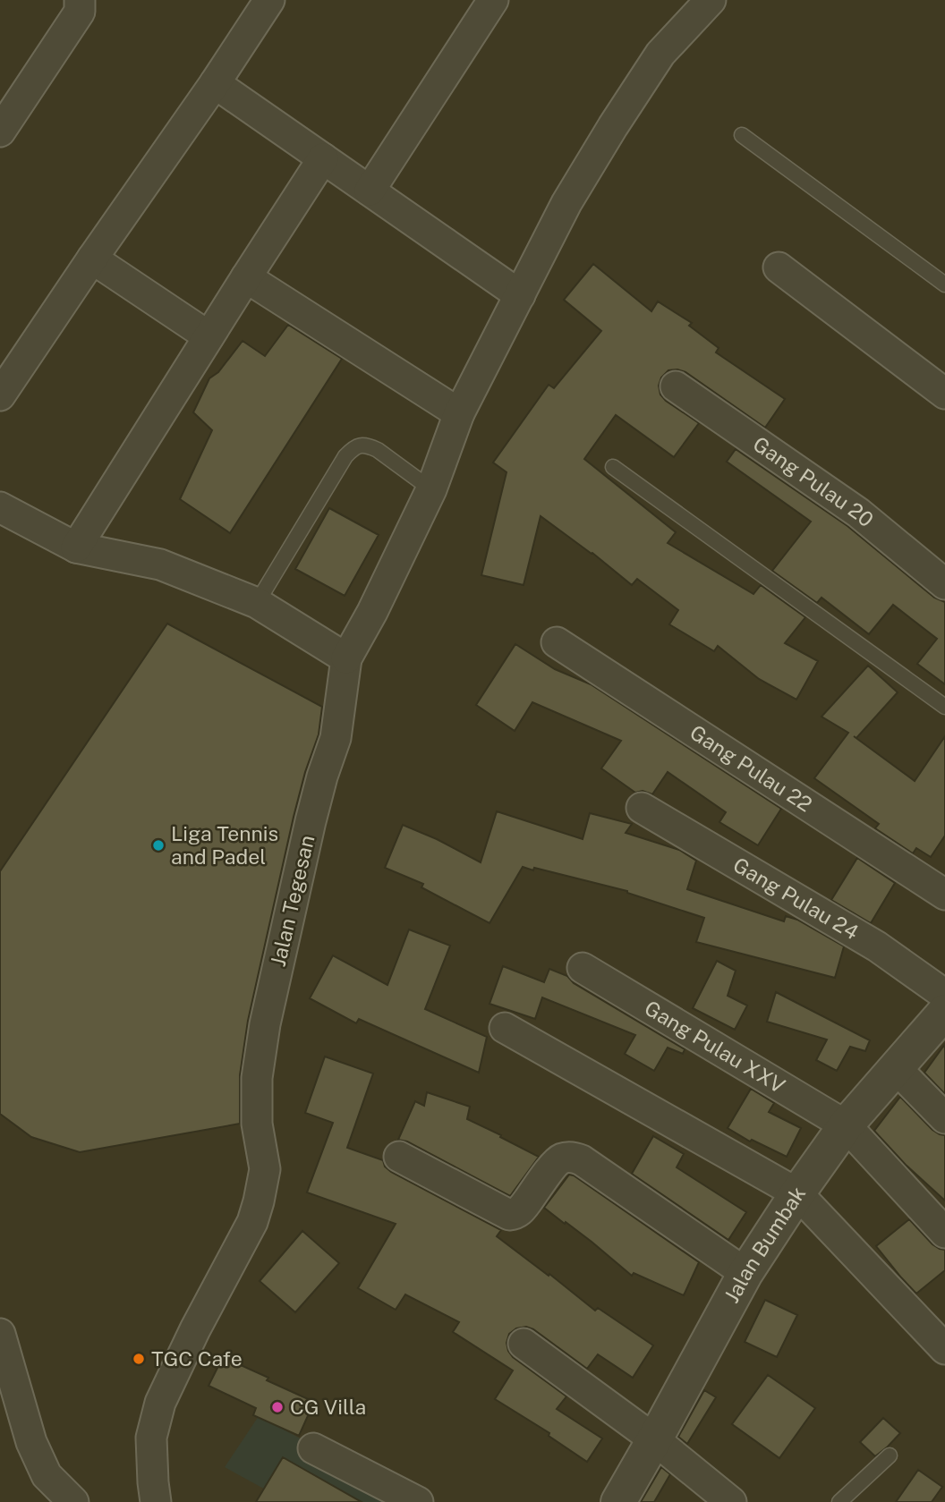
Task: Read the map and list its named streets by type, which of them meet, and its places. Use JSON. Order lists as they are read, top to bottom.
{
  "streets": {
    "street": [
      "Gang Pulau 20",
      "Gang Pulau 22",
      "Gang Pulau 24",
      "Jalan Tegesan",
      "Gang Pulau XXV",
      "Jalan Bumbak"
    ]
  },
  "crossings": [
    ["Gang Pulau XXV", "Jalan Bumbak"]
  ],
  "places": ["Liga Tennis and Padel", "TGC Cafe", "CG Villa"]
}
